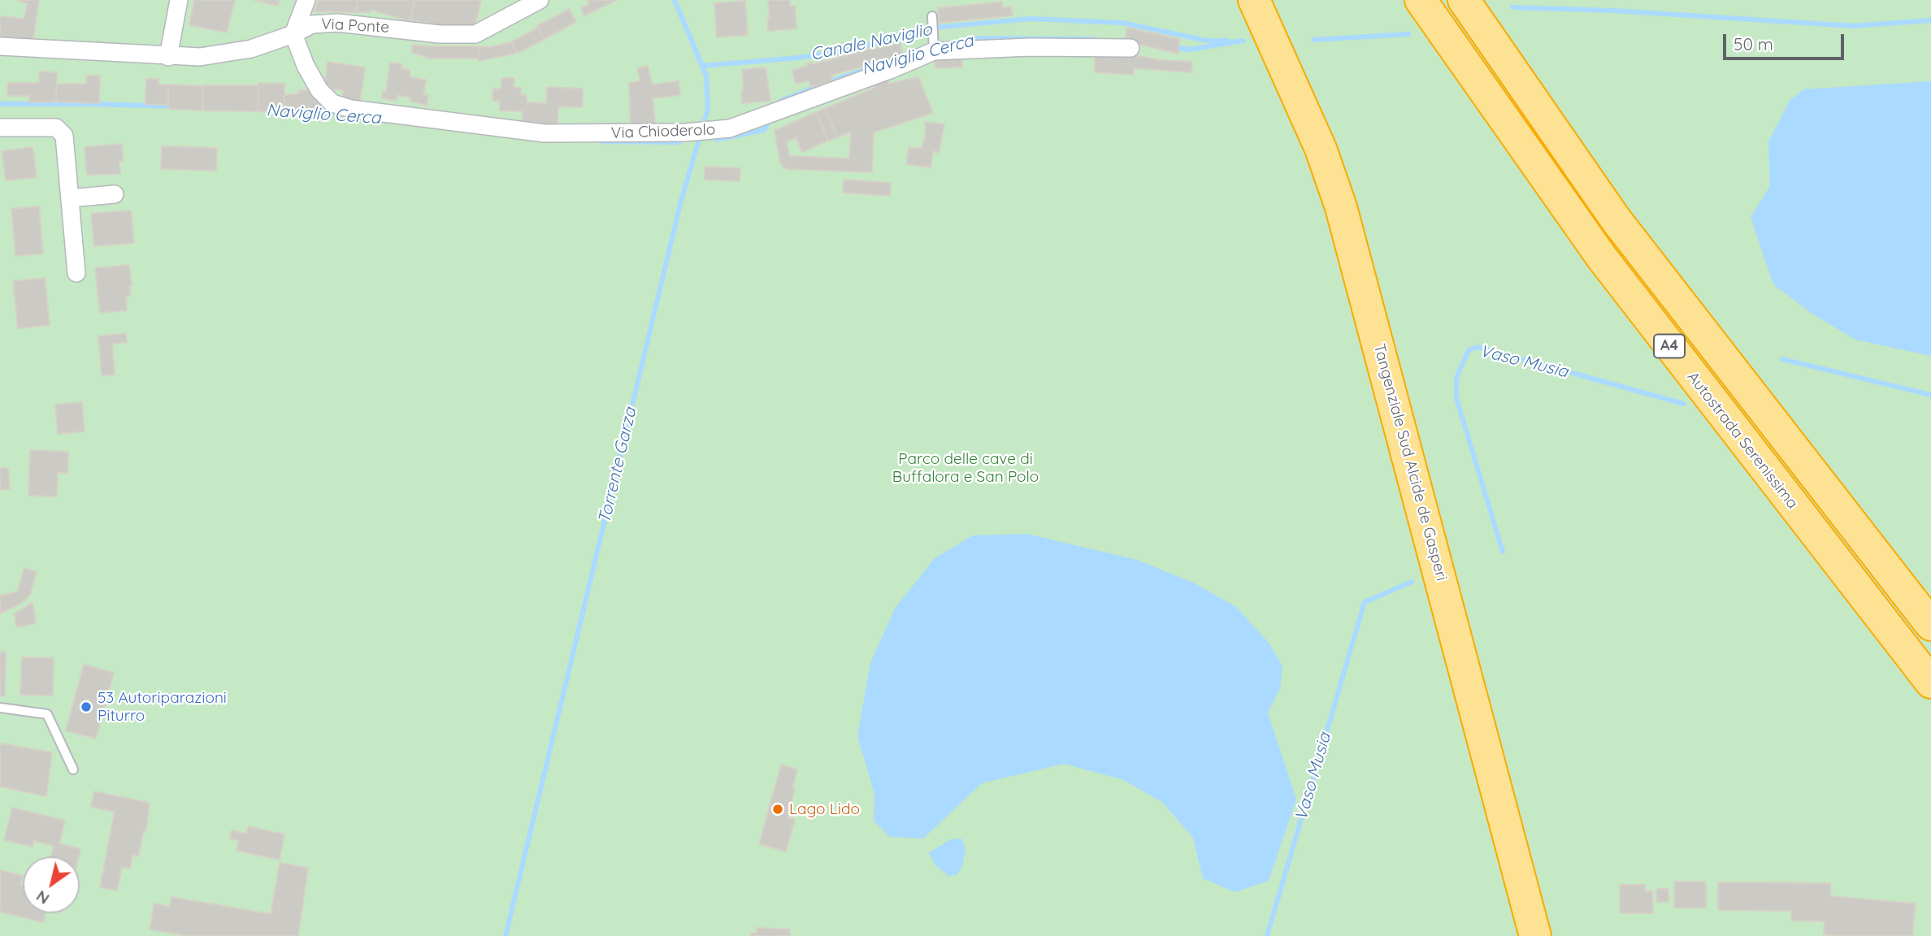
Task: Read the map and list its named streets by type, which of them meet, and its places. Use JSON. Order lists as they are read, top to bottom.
{
  "streets": {
    "highway": ["A4", "Autostrada Serenissima", "Tangenziale Sud Alcide de Gasperi"],
    "street": ["Via Ponte", "Via Chioderolo"]
  },
  "crossings": [
    ["Via Ponte", "Via Chioderolo"]
  ],
  "water": [
    "Canale Naviglio",
    "Naviglio Cerca",
    "Vaso Musia",
    "Torrente Garza"
  ],
  "parks": ["Parco delle cave di Buffalora e San Polo"],
  "places": ["53 Autoriparazioni Piturro", "Lago Lido"],
  "scale_bar": "50 m",
  "north": "bottom left"
}
